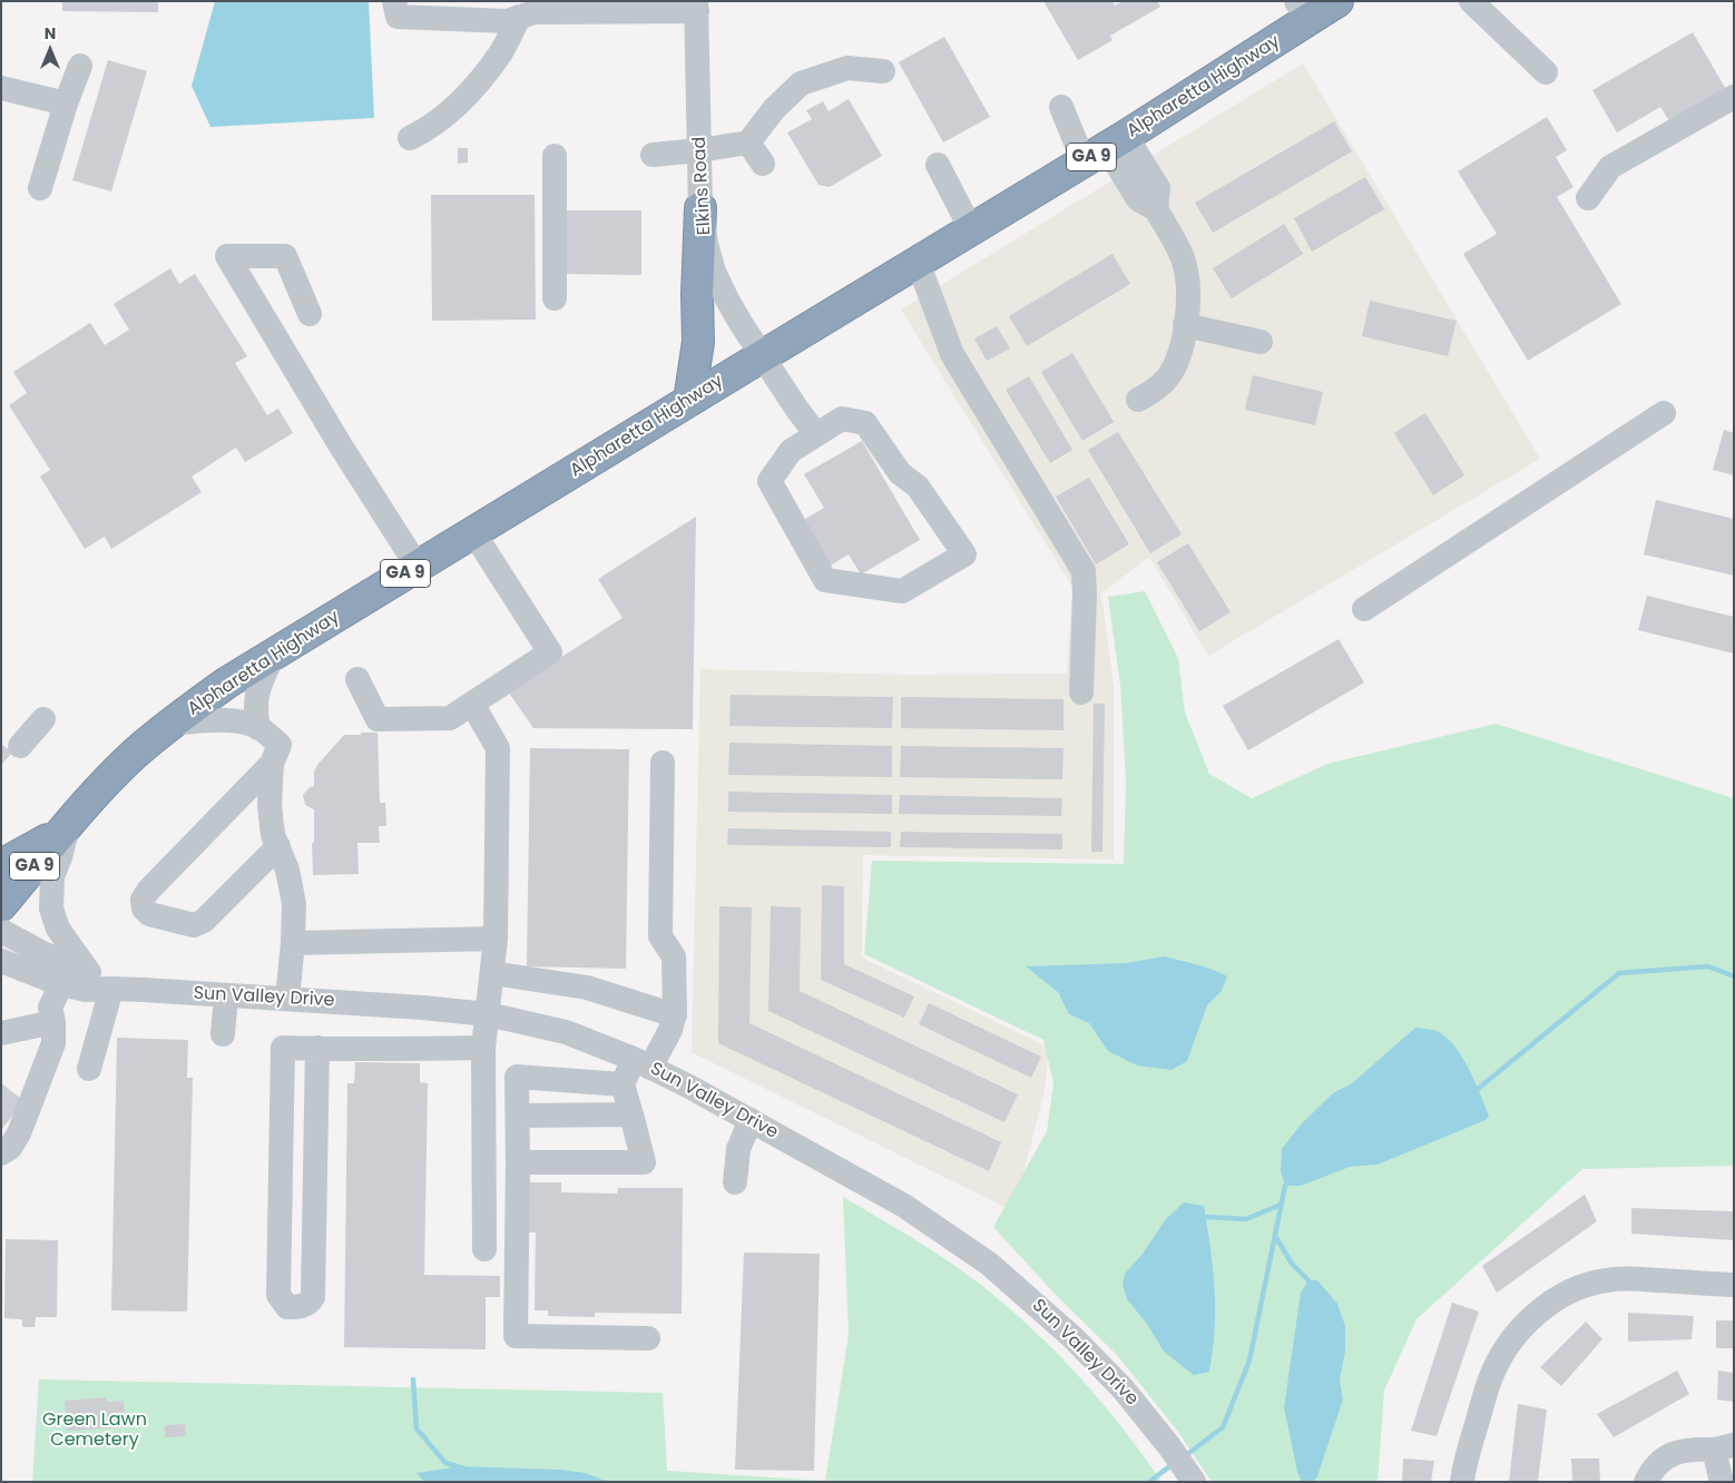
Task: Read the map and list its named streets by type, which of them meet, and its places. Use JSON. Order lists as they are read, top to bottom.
{
  "streets": {
    "highway": ["Alpharetta Highway", "GA 9"],
    "street": ["Elkins Road", "Sun Valley Drive"]
  },
  "crossings": [
    ["Alpharetta Highway", "Elkins Road"]
  ],
  "parks": ["Green Lawn Cemetery"],
  "north": "top"
}
